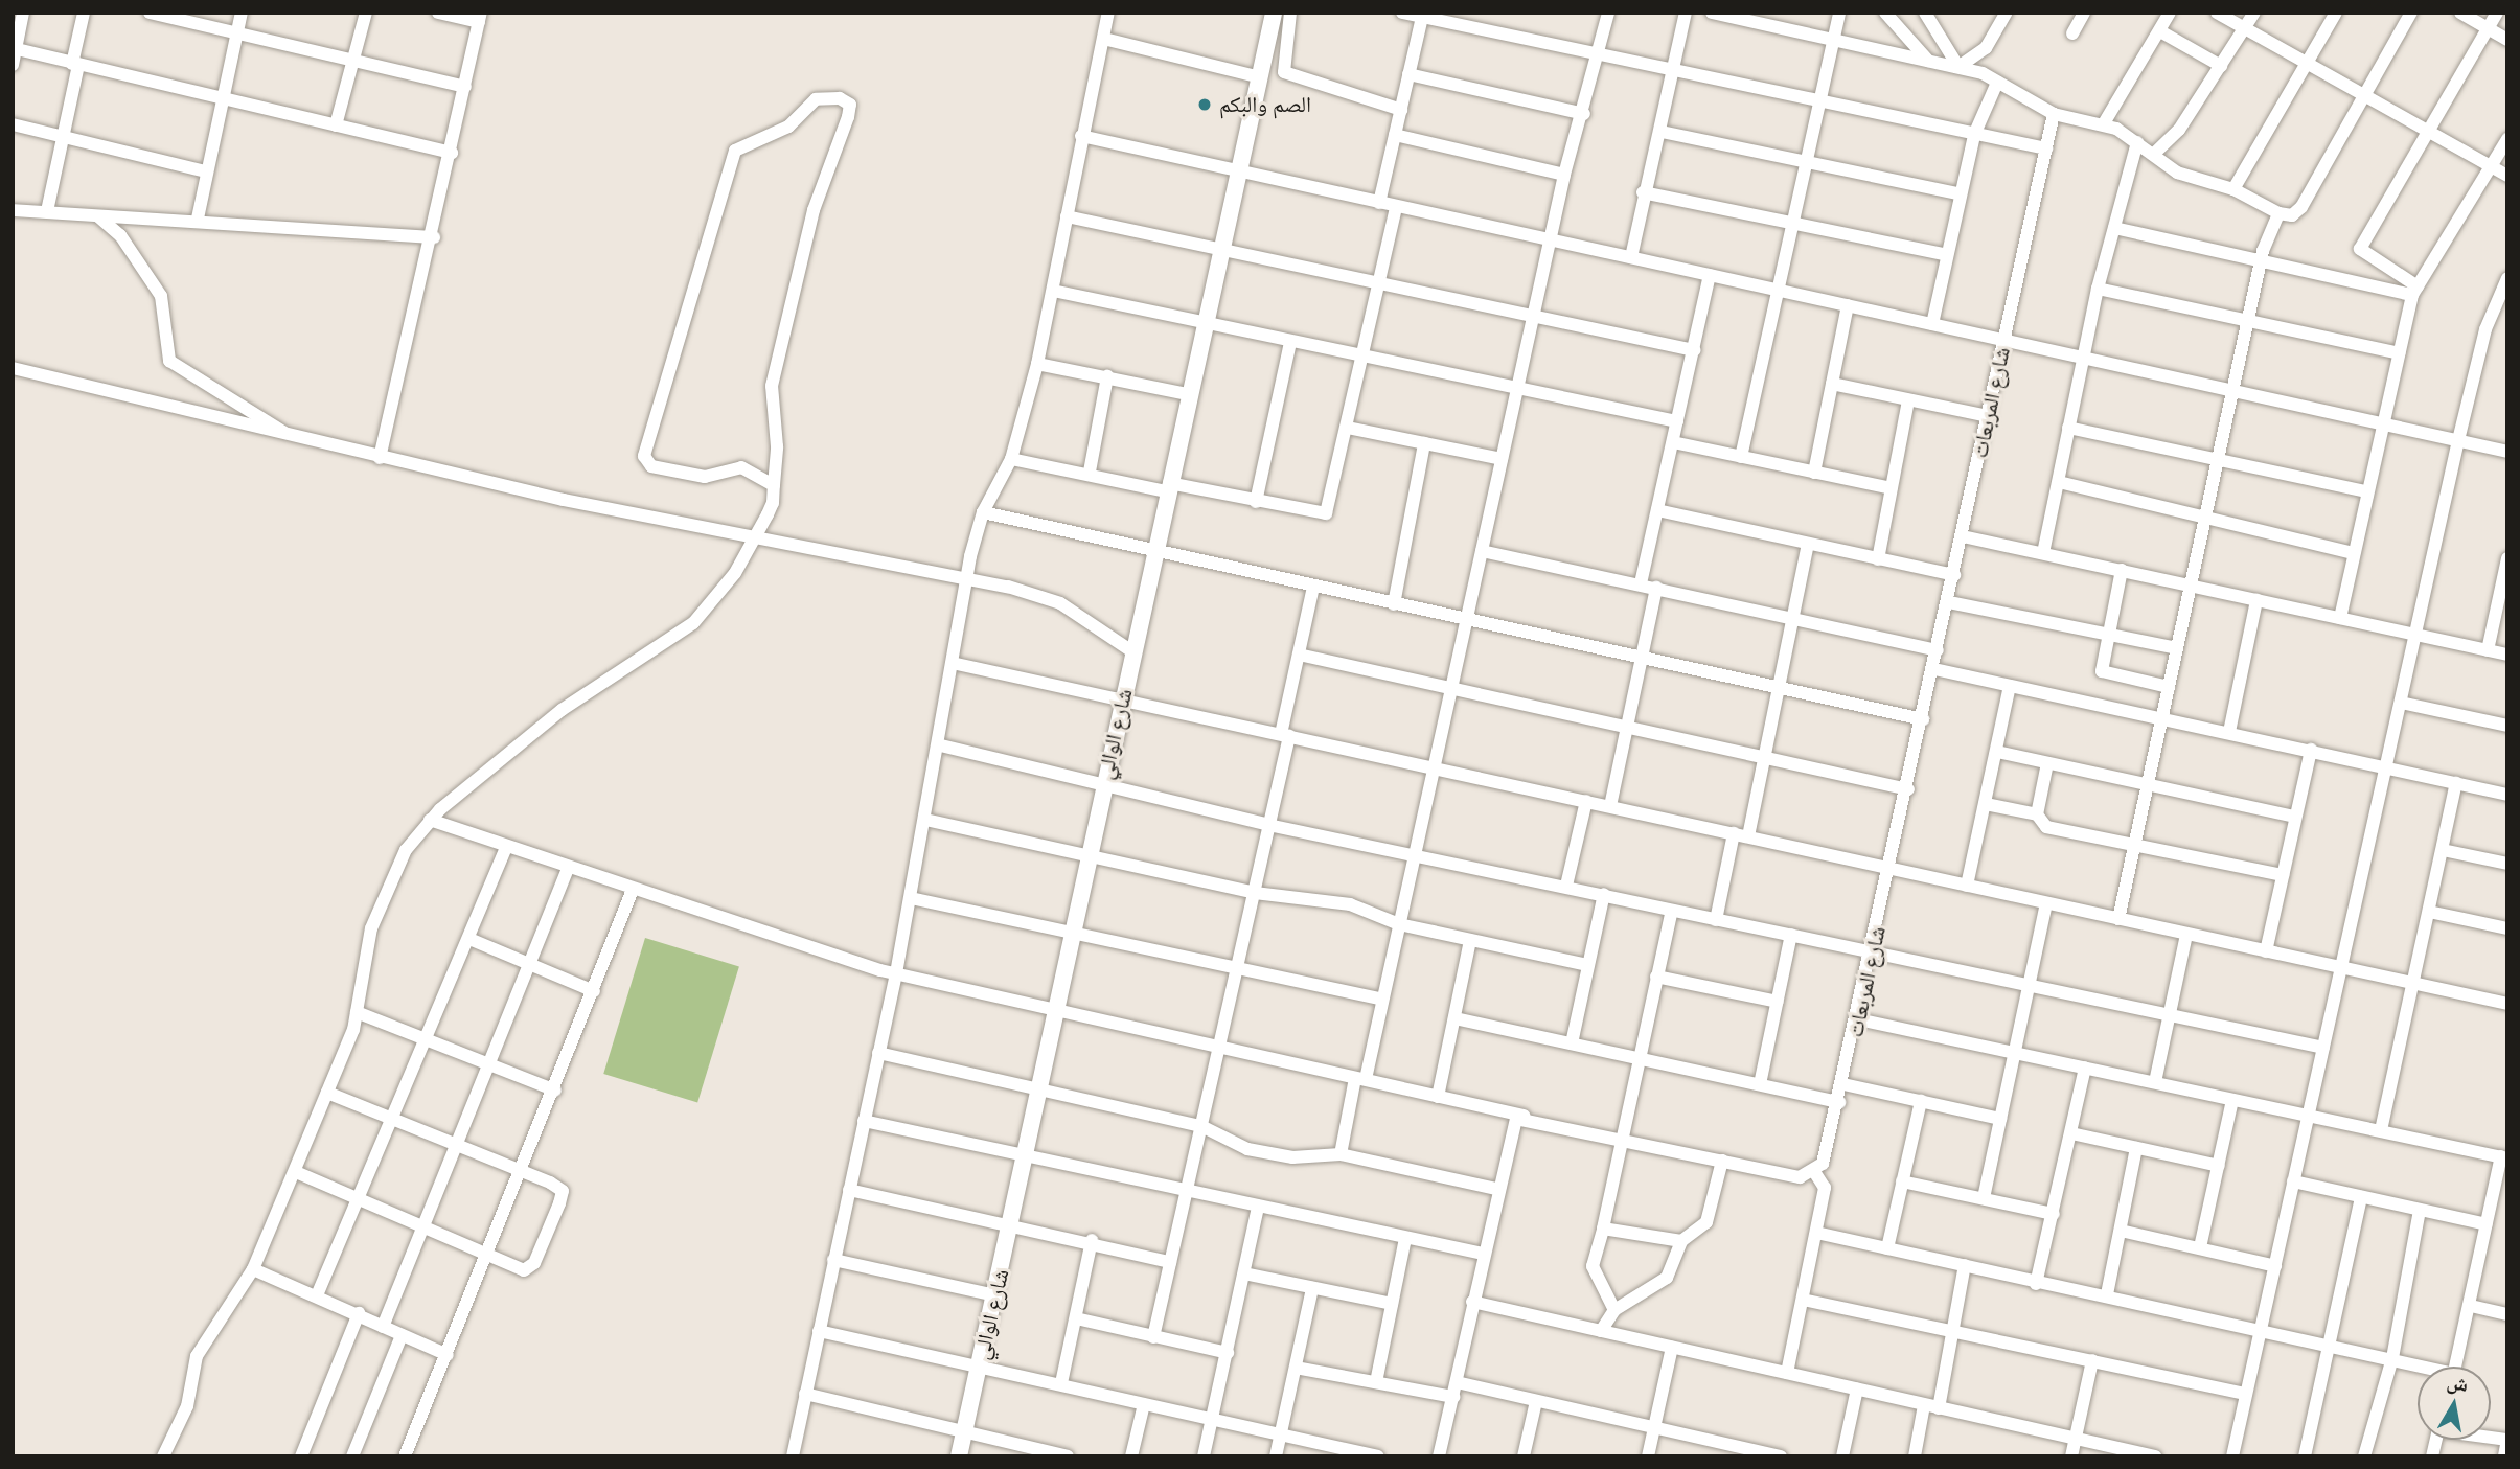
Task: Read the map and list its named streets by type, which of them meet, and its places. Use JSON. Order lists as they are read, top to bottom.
{
  "streets": {
    "main road": ["شارع الوالي"],
    "street": ["شارع المربعات"]
  },
  "places": ["الصم والبكم"],
  "north": "top"
}
